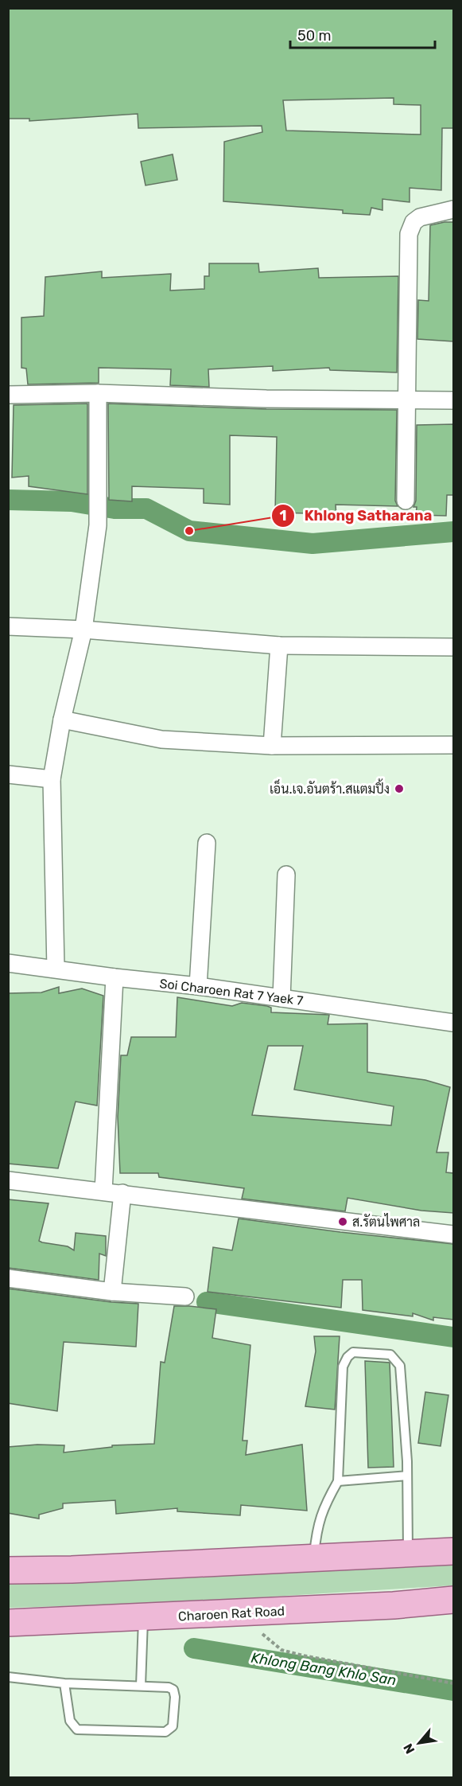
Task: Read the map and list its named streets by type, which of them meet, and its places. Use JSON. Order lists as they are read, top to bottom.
{
  "streets": {
    "main road": ["Charoen Rat Road"],
    "street": ["Soi Charoen Rat 7 Yaek 7"]
  },
  "water": ["Khlong Bang Khlo San"],
  "places": ["Khlong Satharana", "เอ็น.เจ.อันตร้า.สแตมปิ้ง", "ส.รัตนไพศาล"],
  "scale_bar": "50 m",
  "north": "bottom left"
}
